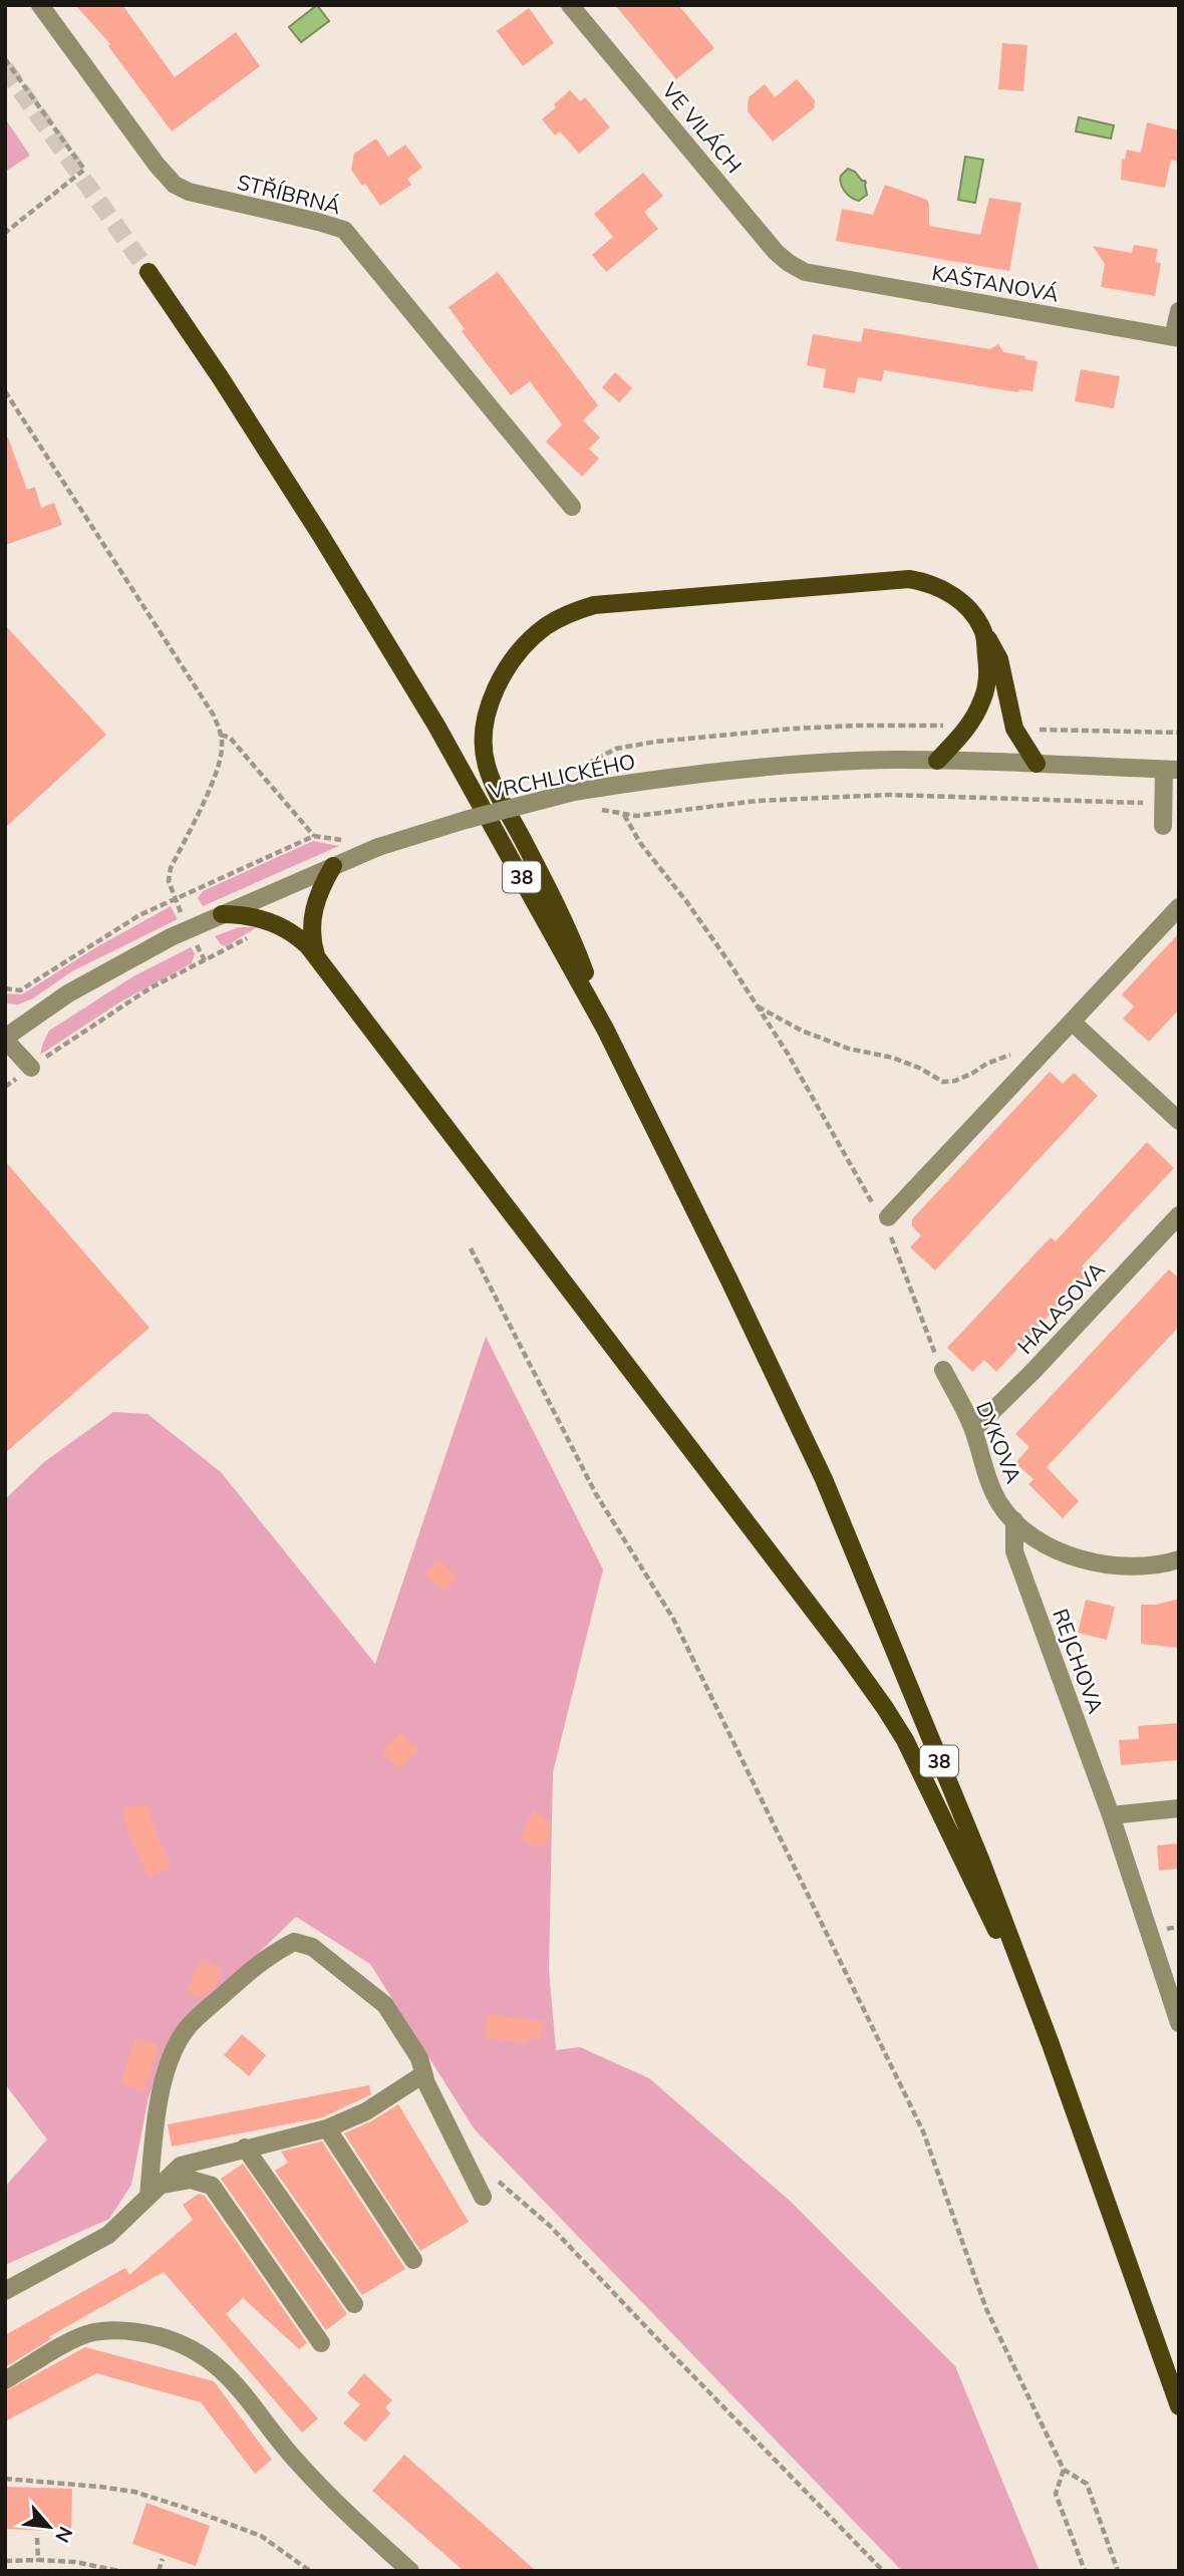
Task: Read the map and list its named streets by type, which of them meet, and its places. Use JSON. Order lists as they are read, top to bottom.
{
  "streets": {
    "main road": ["38"],
    "street": [
      "VE VILÁCH",
      "STŘÍBRNÁ",
      "KAŠTANOVÁ",
      "VRCHLICKÉHO",
      "HALASOVA",
      "DYKOVA",
      "REJCHOVA"
    ]
  },
  "crossings": [
    ["VE VILÁCH", "KAŠTANOVÁ"],
    ["HALASOVA", "DYKOVA"],
    ["DYKOVA", "REJCHOVA"]
  ],
  "north": "bottom right"
}
